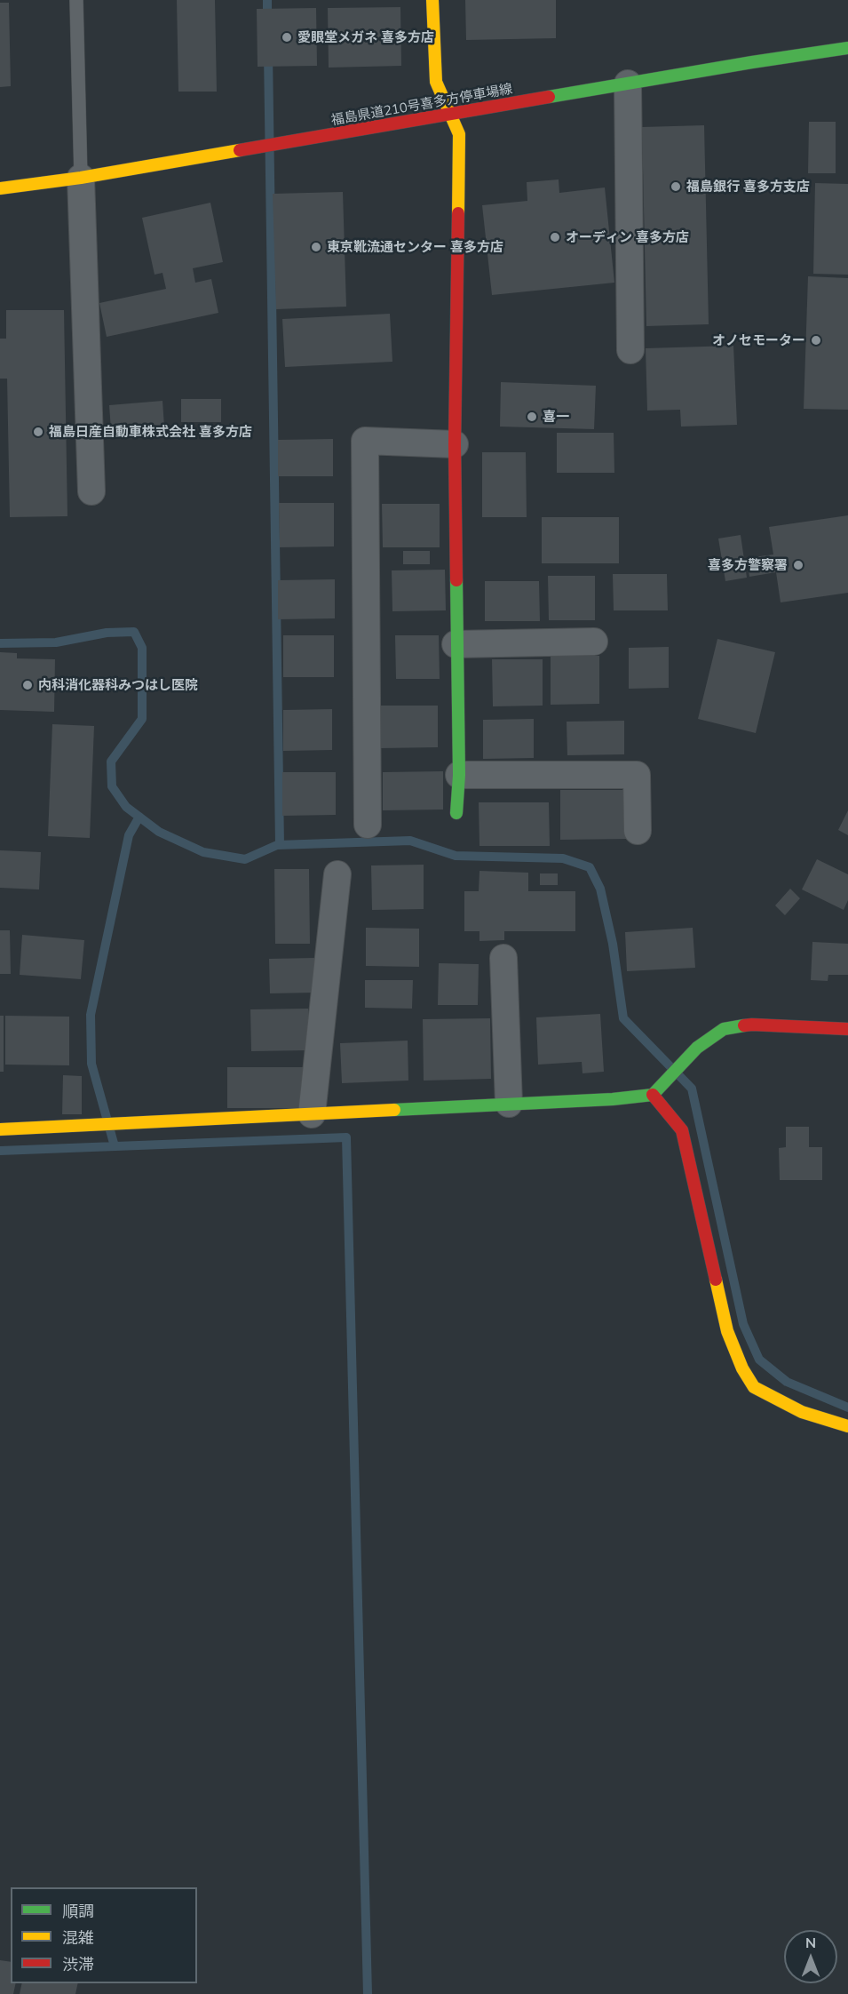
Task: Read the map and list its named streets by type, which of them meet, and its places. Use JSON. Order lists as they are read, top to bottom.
{
  "streets": {
    "street": ["福島県道210号喜多方停車場線"]
  },
  "places": [
    "愛眼堂メガネ 喜多方店",
    "福島銀行 喜多方支店",
    "オーディン 喜多方店",
    "東京靴流通センター 喜多方店",
    "オノセモーター",
    "喜一",
    "福島日産自動車株式会社 喜多方店",
    "喜多方警察署",
    "内科消化器科みつはし医院"
  ],
  "legend": ["順調", "混雑", "渋滞"],
  "north": "top"
}
